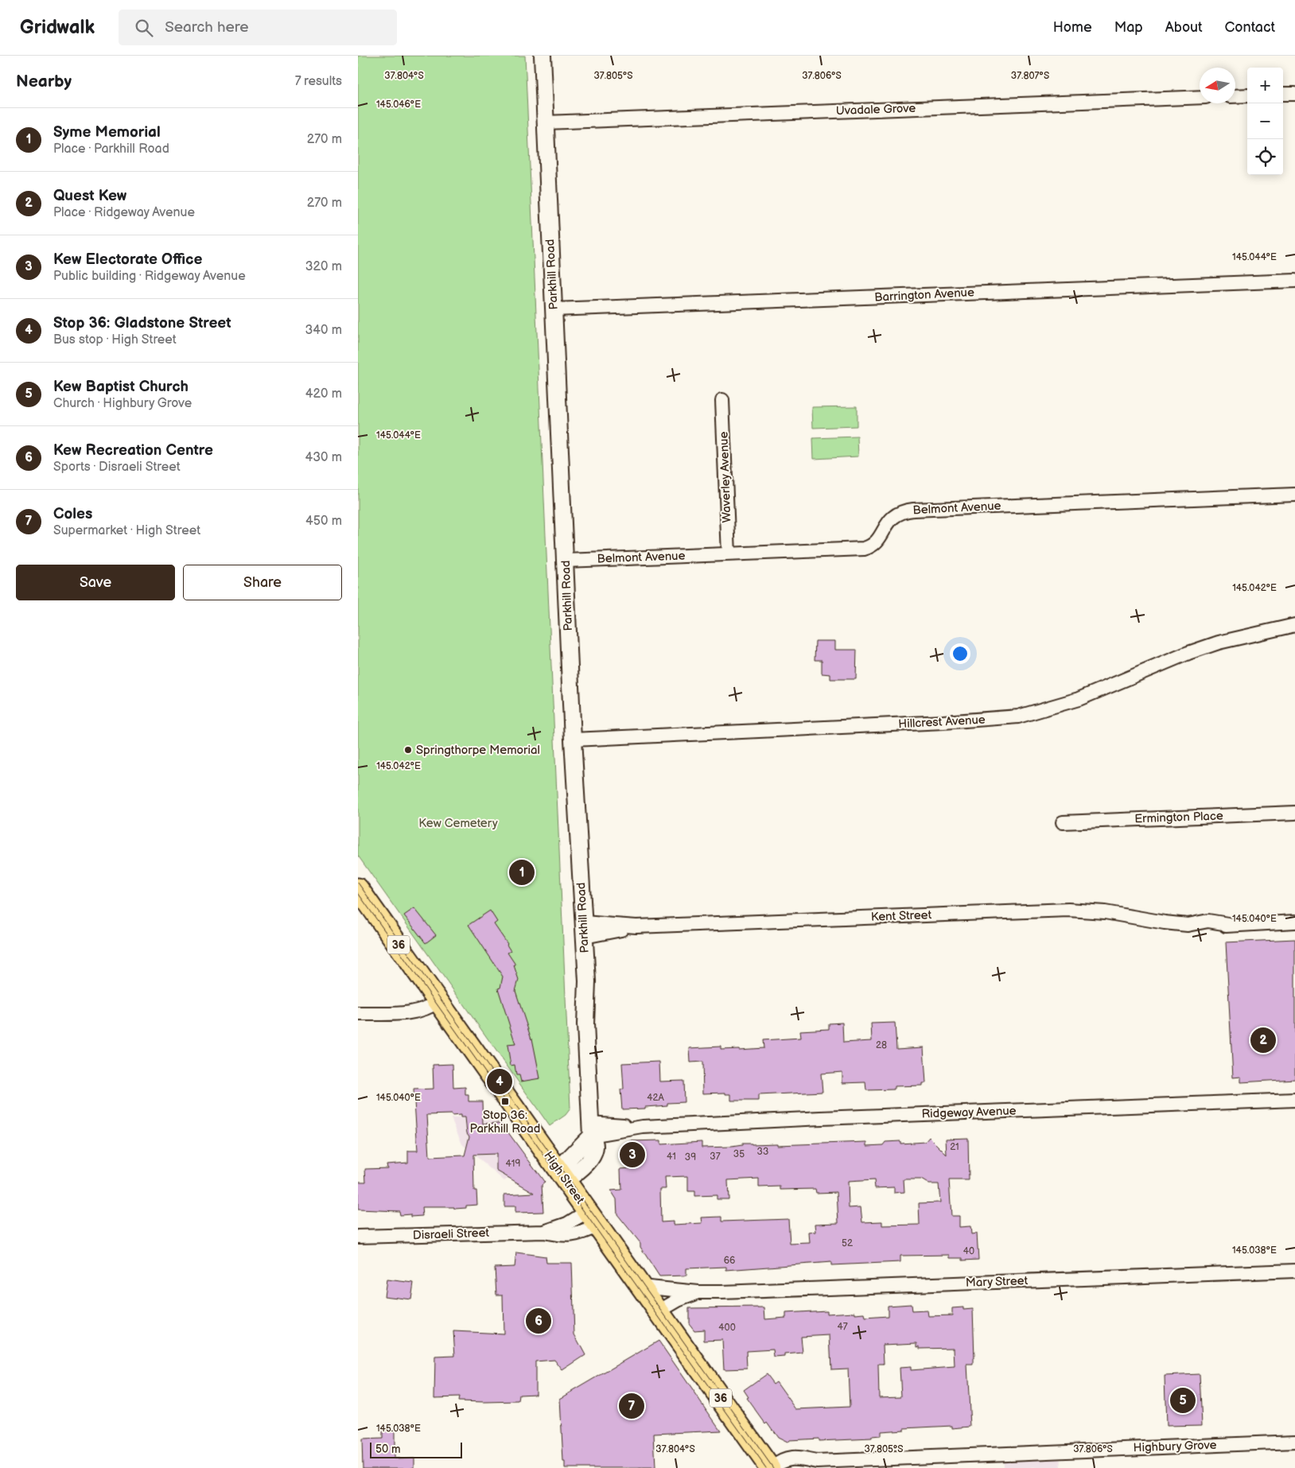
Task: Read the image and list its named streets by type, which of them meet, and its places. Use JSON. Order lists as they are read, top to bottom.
{
  "streets": {
    "main road": ["36", "High Street"],
    "street": [
      "Uvadale Grove",
      "Parkhill Road",
      "Barrington Avenue",
      "Waverley Avenue",
      "Belmont Avenue",
      "Hillcrest Avenue",
      "Ermington Place",
      "Kent Street",
      "Ridgeway Avenue",
      "Disraeli Street",
      "Mary Street",
      "Highbury Grove"
    ]
  },
  "crossings": [
    ["Uvadale Grove", "Parkhill Road"],
    ["Parkhill Road", "Barrington Avenue"],
    ["Parkhill Road", "Belmont Avenue"],
    ["Parkhill Road", "Hillcrest Avenue"],
    ["Parkhill Road", "Kent Street"],
    ["Parkhill Road", "Ridgeway Avenue"],
    ["Parkhill Road", "High Street"],
    ["Waverley Avenue", "Belmont Avenue"],
    ["High Street", "Disraeli Street"],
    ["High Street", "Mary Street"],
    ["High Street", "Highbury Grove"]
  ],
  "parks": ["Kew Cemetery"],
  "places": {
    "other": ["Springthorpe Memorial"],
    "transit": ["Stop 36: Parkhill Road"]
  },
  "house_numbers": [
    "28",
    "42A",
    "21",
    "33",
    "35",
    "41",
    "37",
    "39",
    "419",
    "52",
    "40",
    "66",
    "47",
    "400"
  ],
  "scale_bar": "50 m",
  "north": "left",
  "page": {
    "header": "Gridwalk",
    "search": "Search here",
    "nav": [
      "Home",
      "Map",
      "About",
      "Contact"
    ],
    "heading": ["Nearby", "7 results"],
    "map_buttons": ["+", "−"],
    "list": [
      {
        "mark": "1",
        "name": "Syme Memorial",
        "note": "Place · Parkhill Road",
        "value": "270 m"
      },
      {
        "mark": "2",
        "name": "Quest Kew",
        "note": "Place · Ridgeway Avenue",
        "value": "270 m"
      },
      {
        "mark": "3",
        "name": "Kew Electorate Office",
        "note": "Public building · Ridgeway Avenue",
        "value": "320 m"
      },
      {
        "mark": "4",
        "name": "Stop 36: Gladstone Street",
        "note": "Bus stop · High Street",
        "value": "340 m"
      },
      {
        "mark": "5",
        "name": "Kew Baptist Church",
        "note": "Church · Highbury Grove",
        "value": "420 m"
      },
      {
        "mark": "6",
        "name": "Kew Recreation Centre",
        "note": "Sports · Disraeli Street",
        "value": "430 m"
      },
      {
        "mark": "7",
        "name": "Coles",
        "note": "Supermarket · High Street",
        "value": "450 m"
      }
    ],
    "buttons": ["Save", "Share"],
    "pins": [
      "1",
      "2",
      "4",
      "3",
      "6",
      "5",
      "7"
    ],
    "scale": "50 m"
  },
  "coordinates": [
    "37.804°S",
    "37.805°S",
    "37.806°S",
    "37.807°S",
    "145.046°E",
    "145.044°E",
    "145.042°E",
    "145.040°E",
    "145.038°E"
  ]
}
